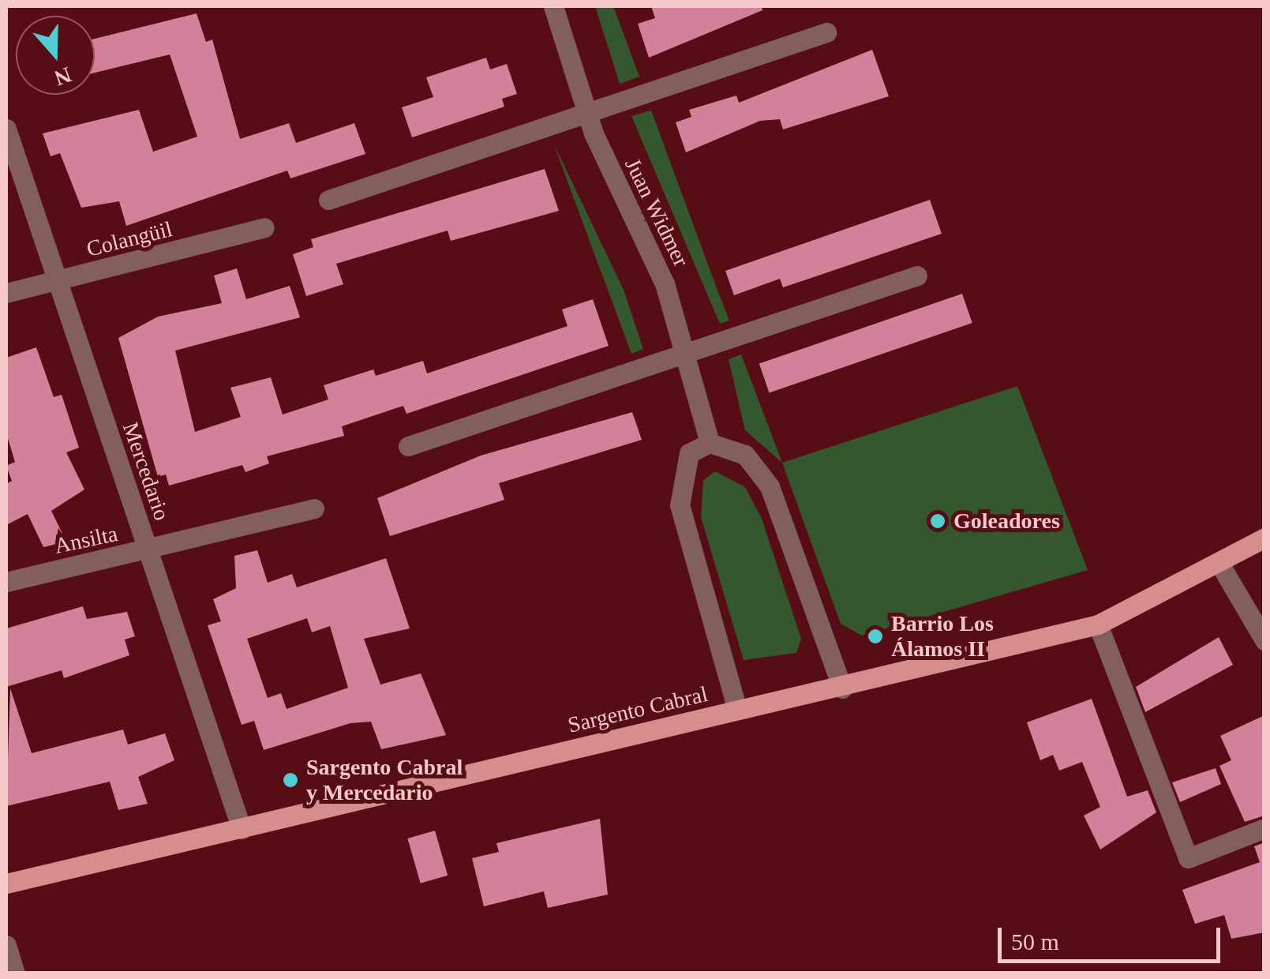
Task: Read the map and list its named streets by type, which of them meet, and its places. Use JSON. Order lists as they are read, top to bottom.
{
  "streets": {
    "main road": ["Sargento Cabral"],
    "street": [
      "Juan Widmer",
      "Colangüil",
      "Mercedario",
      "Ansilta"
    ]
  },
  "crossings": [
    ["Colangüil", "Mercedario"],
    ["Mercedario", "Ansilta"],
    ["Mercedario", "Sargento Cabral"]
  ],
  "places": ["Goleadores", "Barrio Los Álamos II", "Sargento Cabral y Mercedario"],
  "scale_bar": "50 m",
  "north": "bottom"
}
